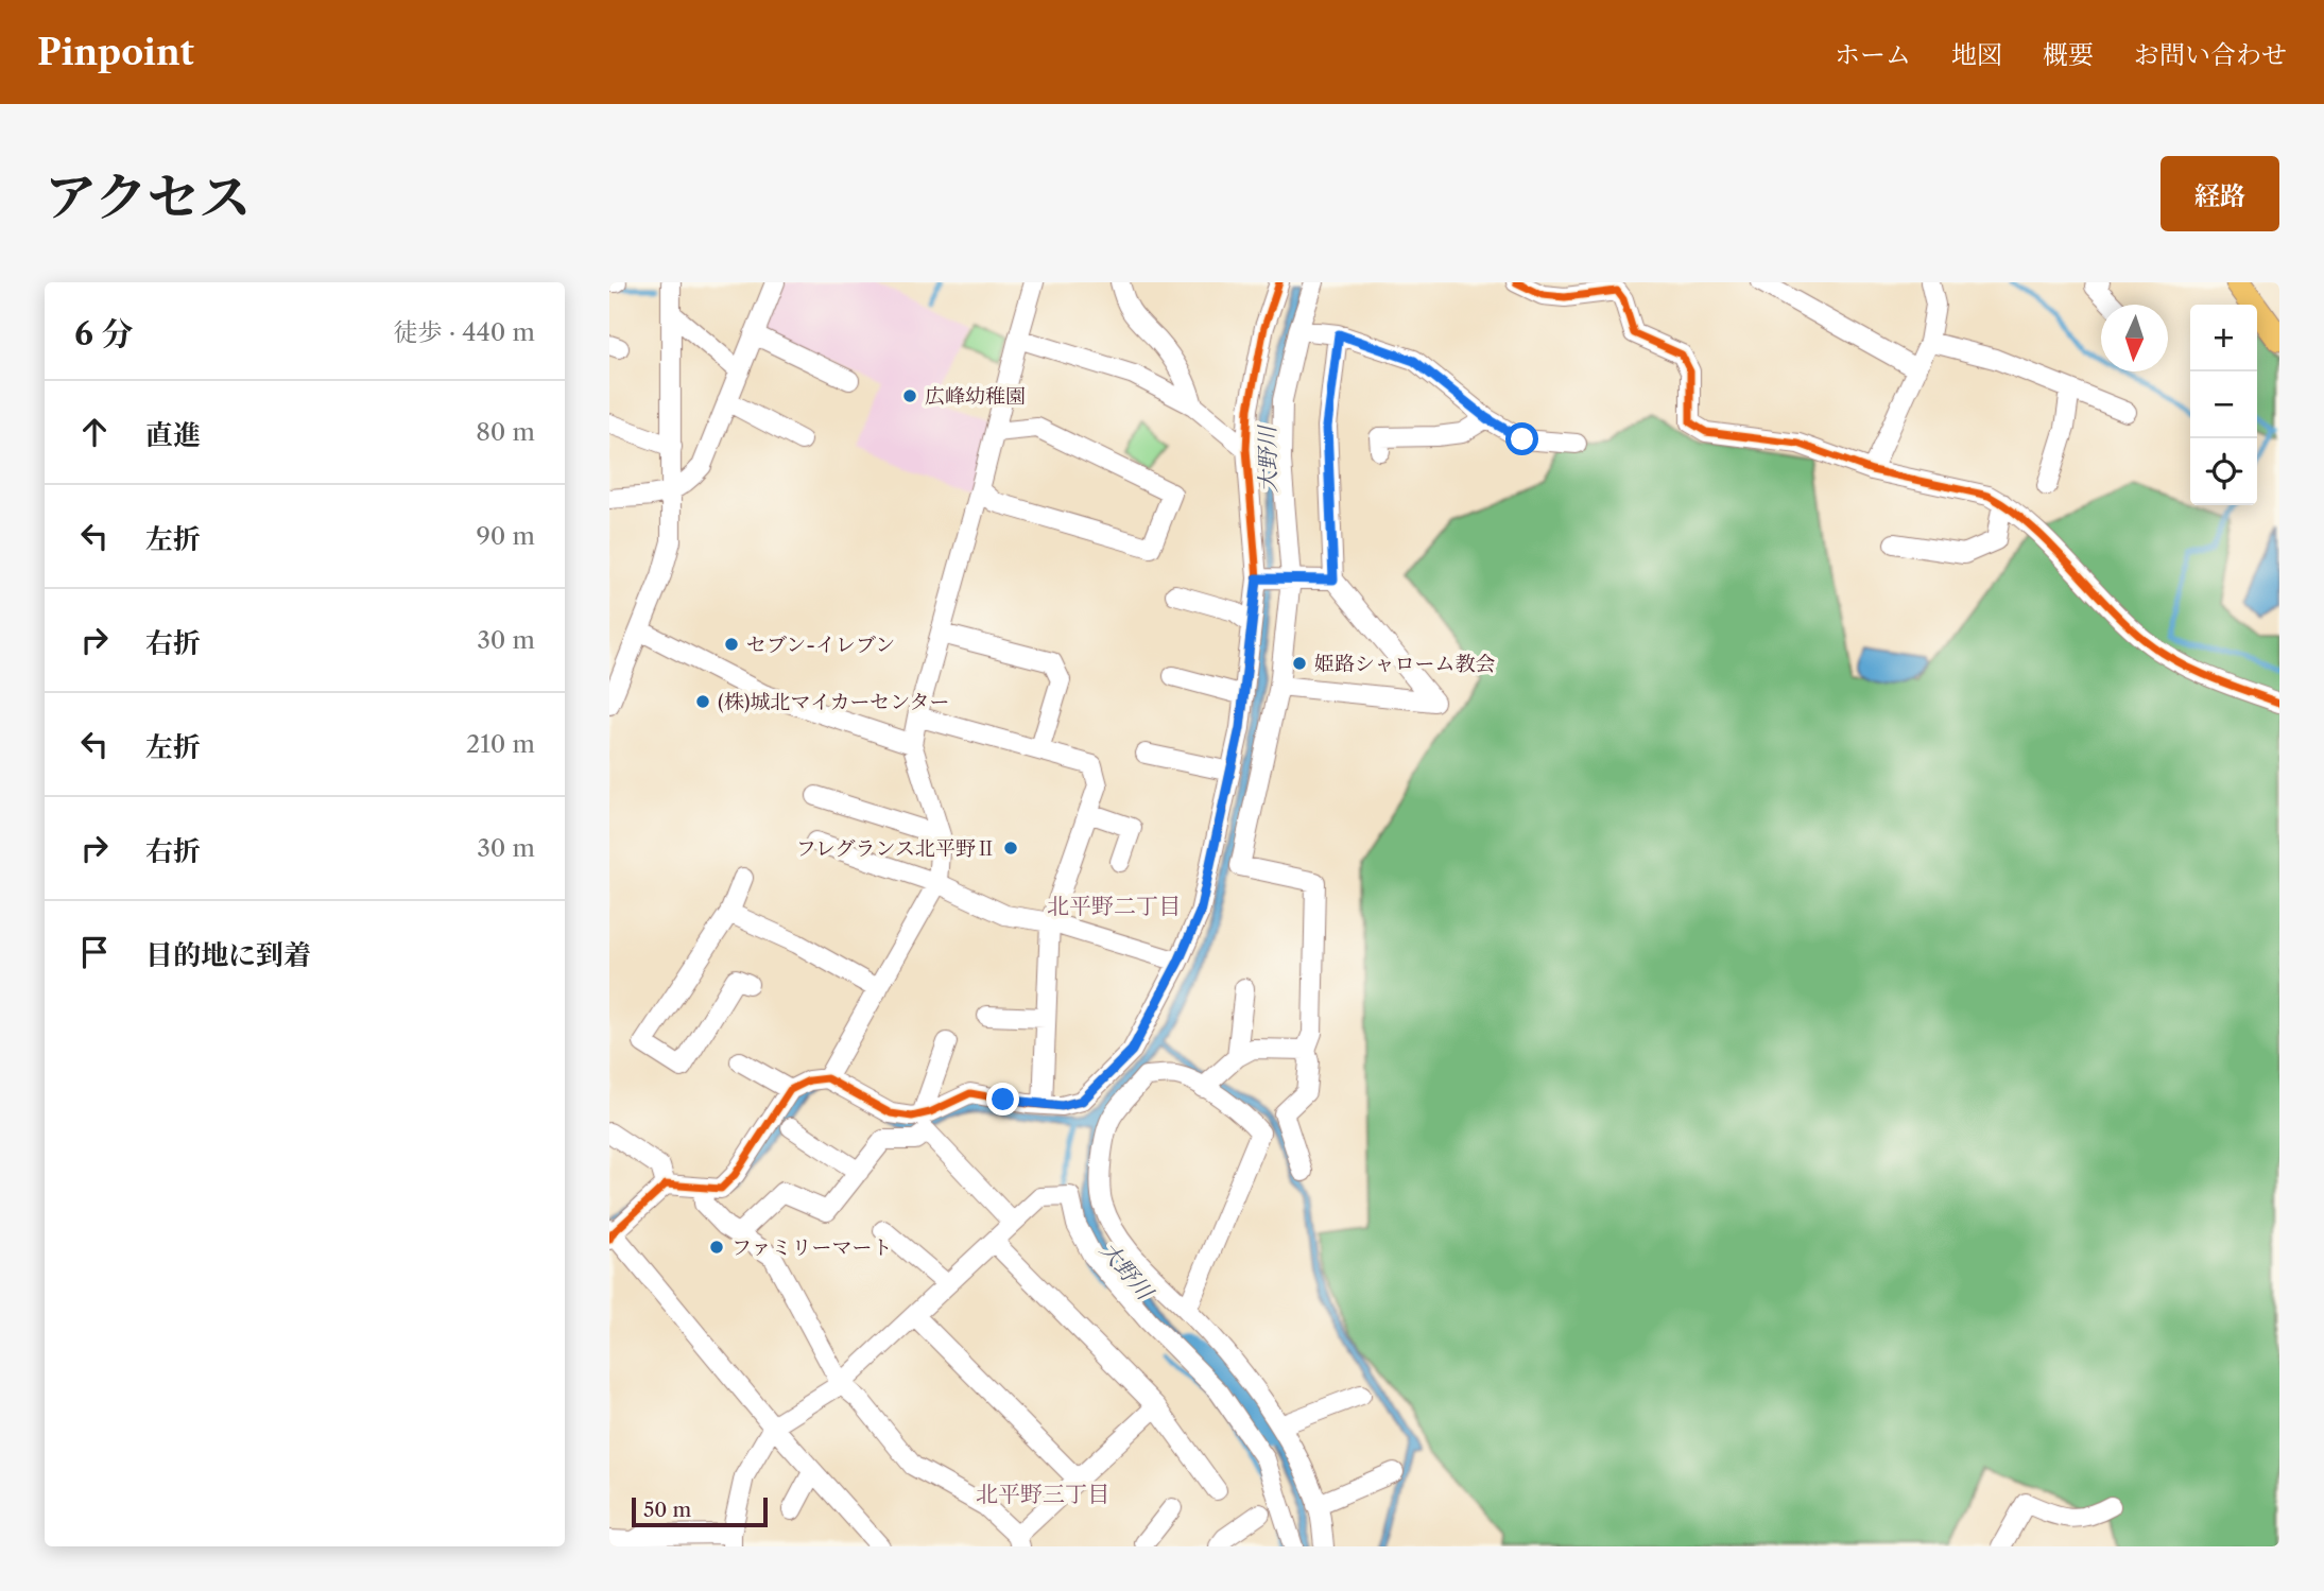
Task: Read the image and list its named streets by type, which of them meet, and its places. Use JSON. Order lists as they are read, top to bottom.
{
  "districts": ["北平野二丁目", "北平野三丁目"],
  "water": ["大野川"],
  "places": [
    "広峰幼稚園",
    "セブン-イレブン",
    "姫路シャローム教会",
    "(株)城北マイカーセンター",
    "フレグランス北平野Ⅱ",
    "ファミリーマート"
  ],
  "scale_bar": "50 m",
  "north": "bottom",
  "page": {
    "header": "Pinpoint",
    "nav": [
      "ホーム",
      "地図",
      "概要",
      "お問い合わせ"
    ],
    "title": "アクセス",
    "buttons": "経路",
    "heading": ["6 分", "徒歩 · 440 m"],
    "map_buttons": ["+", "−"],
    "list": [
      ["直進", "80 m"],
      ["左折", "90 m"],
      ["右折", "30 m"],
      ["左折", "210 m"],
      ["右折", "30 m"],
      "目的地に到着"
    ],
    "scale": "50 m"
  }
}
